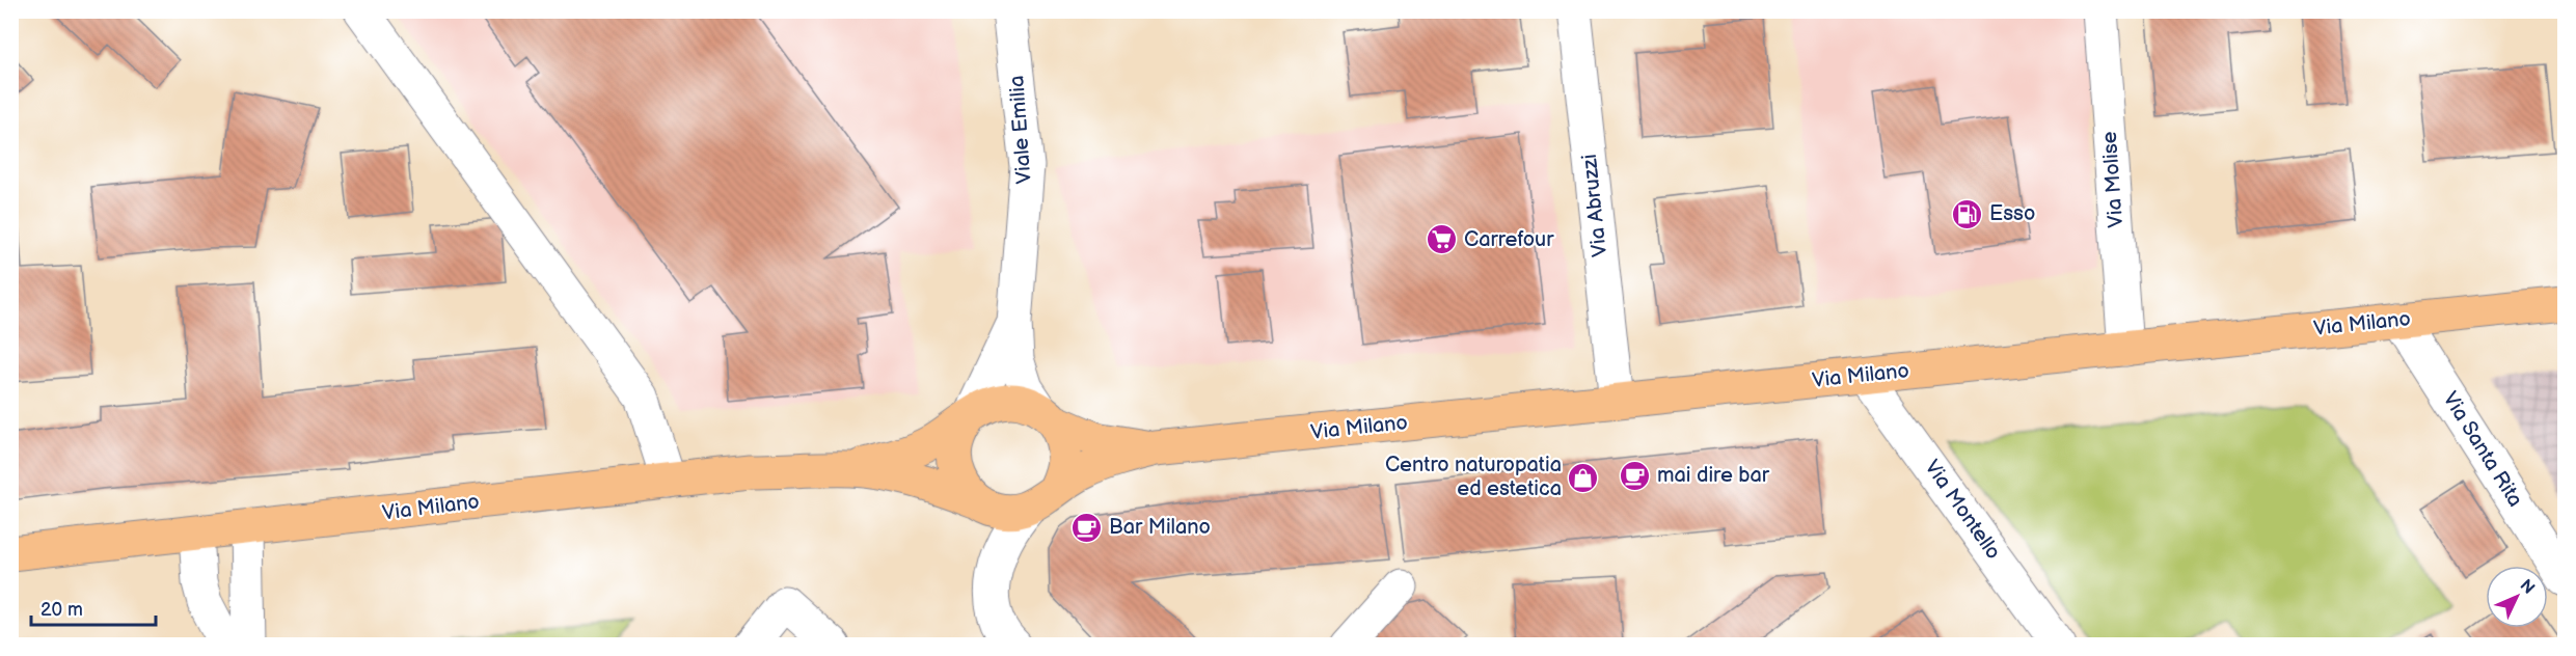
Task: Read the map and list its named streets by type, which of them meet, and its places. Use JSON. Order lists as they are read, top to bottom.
{
  "streets": {
    "main road": ["Via Milano"],
    "street": [
      "Viale Emilia",
      "Via Molise",
      "Via Abruzzi",
      "Via Santa Rita",
      "Via Montello"
    ]
  },
  "crossings": [
    ["Viale Emilia", "Via Milano"],
    ["Via Molise", "Via Milano"],
    ["Via Abruzzi", "Via Milano"],
    ["Via Milano", "Via Santa Rita"],
    ["Via Milano", "Via Montello"]
  ],
  "places": {
    "fuel station": ["Esso"],
    "supermarket": ["Carrefour"],
    "cafe": ["mai dire bar", "Bar Milano"],
    "shop": ["Centro naturopatia ed estetica"]
  },
  "scale_bar": "20 m",
  "north": "top right"
}
